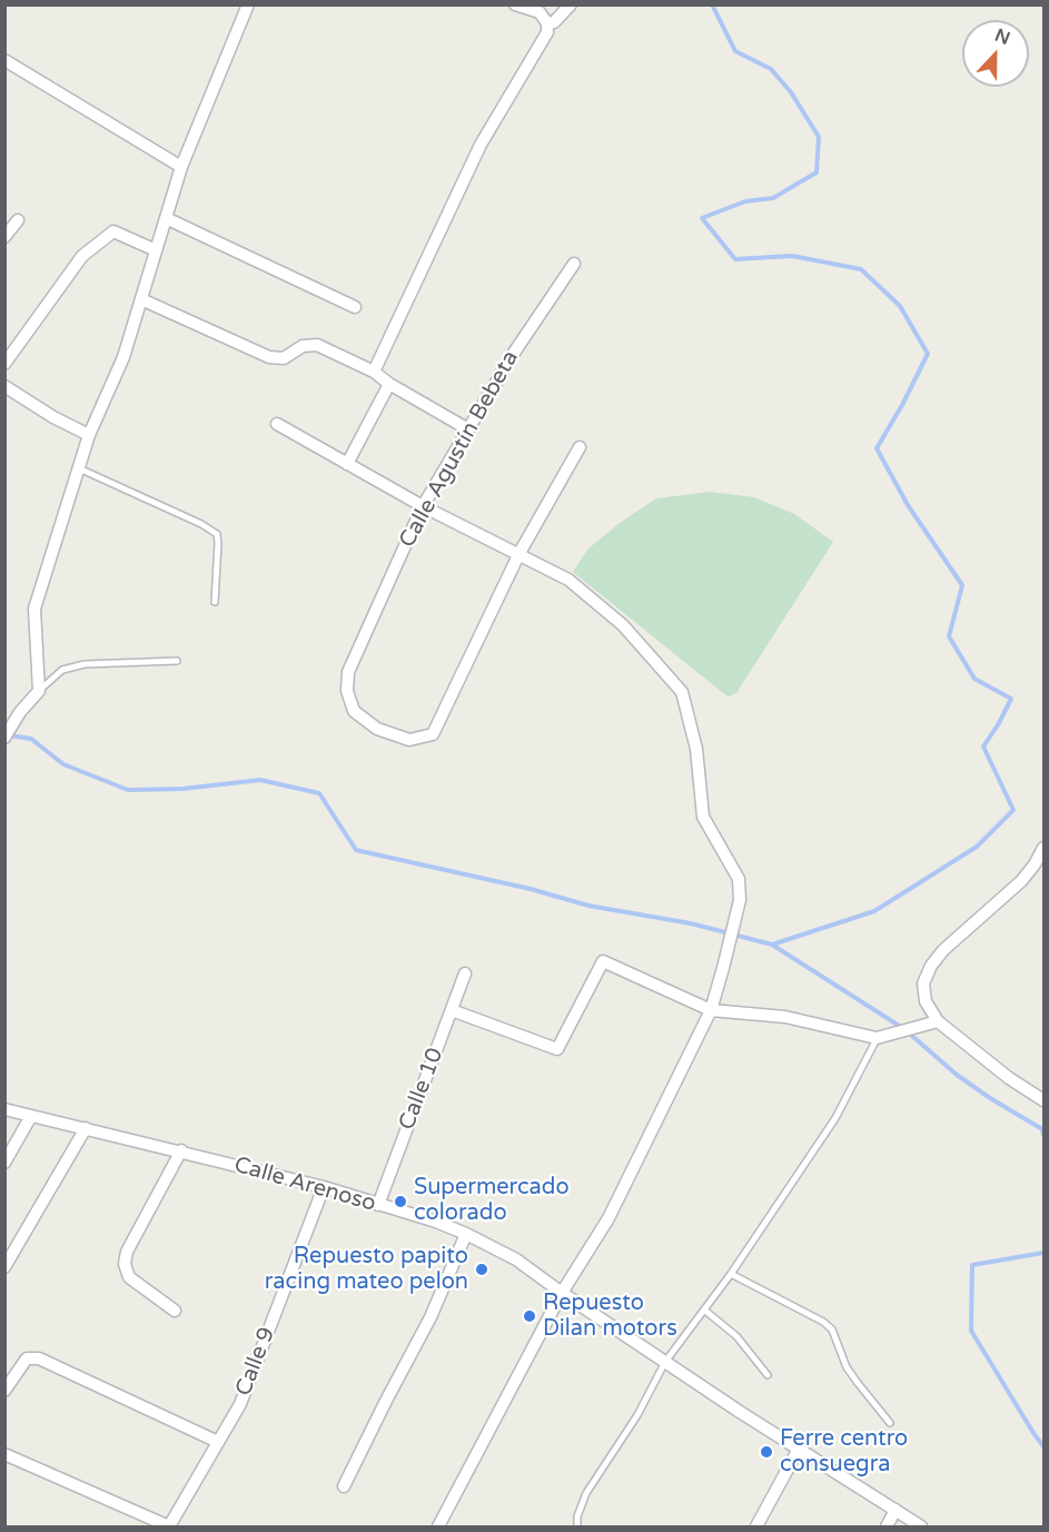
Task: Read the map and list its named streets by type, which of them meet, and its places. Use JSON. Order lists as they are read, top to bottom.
{
  "streets": {
    "street": [
      "Calle Agustín Bebeta",
      "Calle 10",
      "Calle Arenoso",
      "Calle 9"
    ]
  },
  "crossings": [
    ["Calle 10", "Calle Arenoso"],
    ["Calle Arenoso", "Calle 9"]
  ],
  "places": [
    "Supermercado colorado",
    "Repuesto papito racing mateo pelon",
    "Repuesto Dilan motors",
    "Ferre centro consuegra"
  ],
  "north": "top"
}
